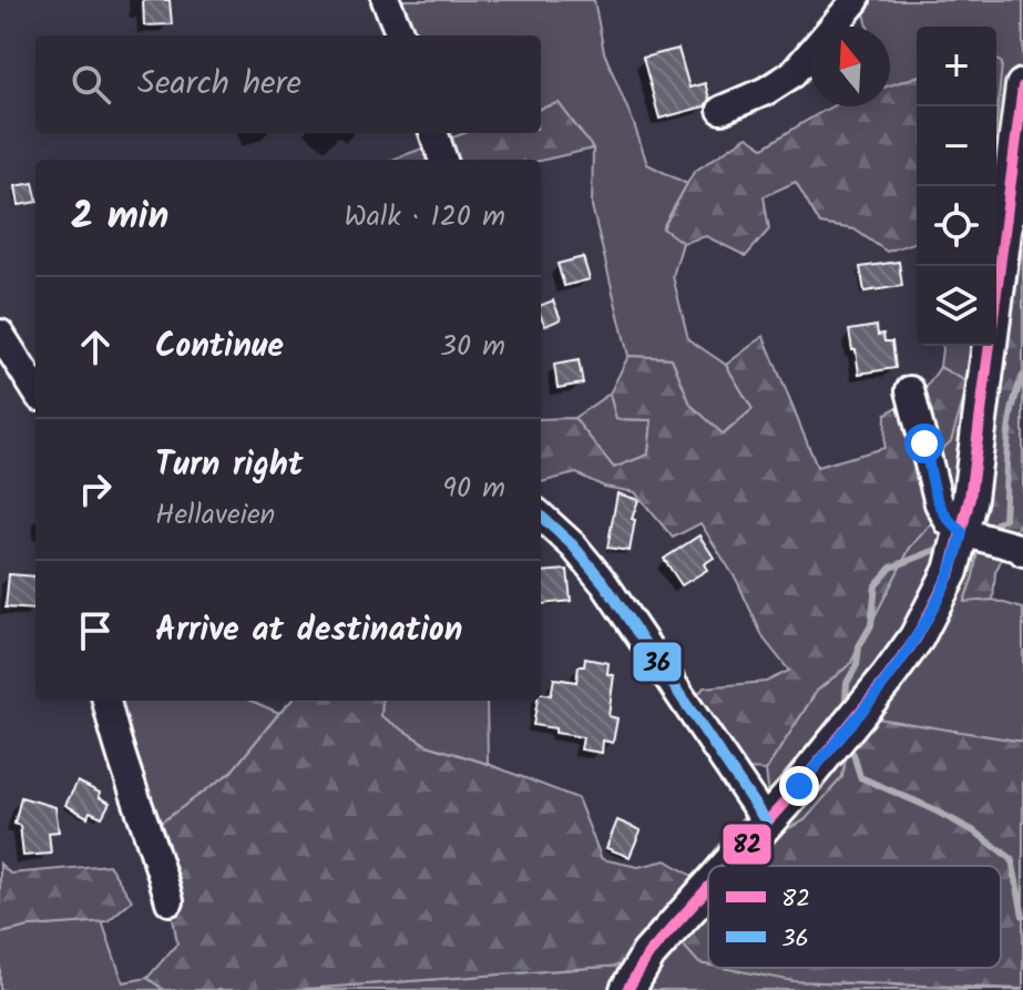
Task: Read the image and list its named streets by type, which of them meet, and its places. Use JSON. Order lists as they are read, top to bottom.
{
  "lines": ["transit line 82", "transit line 36"],
  "legend": ["82", "36"],
  "north": "top",
  "page": {
    "map_buttons": ["+", "−"],
    "search": "Search here",
    "heading": ["2 min", "Walk · 120 m"],
    "list": [
      ["Continue", "30 m"],
      ["Turn right", "Hellaveien", "90 m"],
      "Arrive at destination"
    ]
  }
}
